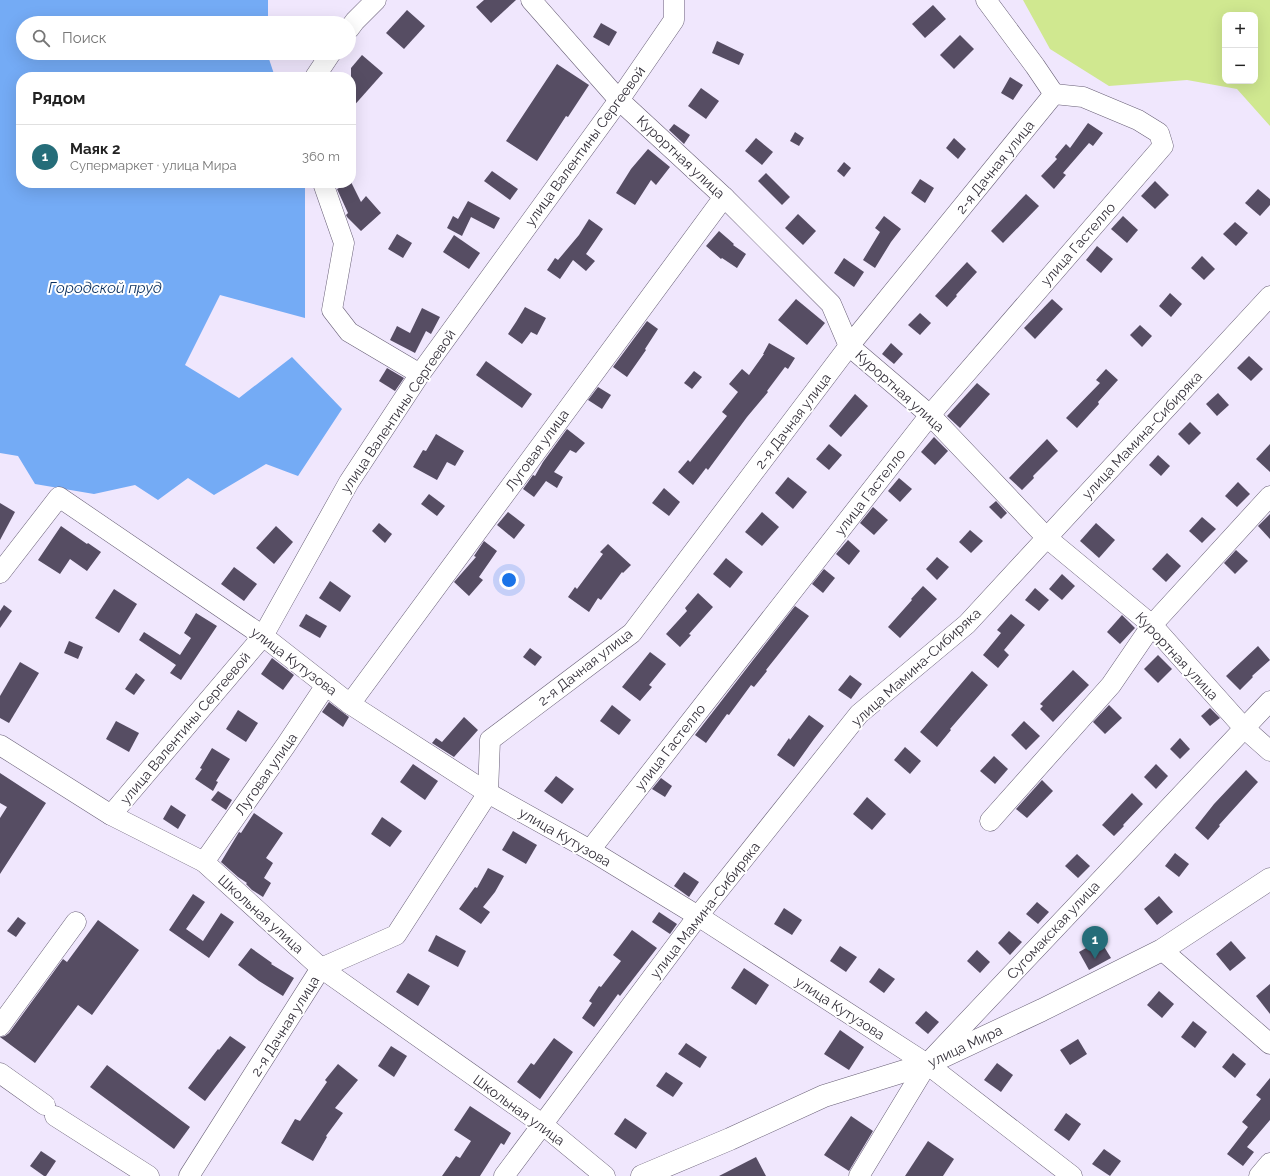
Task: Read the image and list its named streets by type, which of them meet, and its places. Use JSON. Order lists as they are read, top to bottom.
{
  "streets": {
    "main road": ["улица Мира"],
    "street": [
      "улица Валентины Сергеевой",
      "Курортная улица",
      "2-я Дачная улица",
      "улица Гастелло",
      "улица Мамина-Сибиряка",
      "Луговая улица",
      "улица Кутузова",
      "Школьная улица",
      "Сугомакская улица"
    ]
  },
  "crossings": [
    ["улица Валентины Сергеевой", "Курортная улица"],
    ["улица Валентины Сергеевой", "улица Кутузова"],
    ["улица Валентины Сергеевой", "Школьная улица"],
    ["Курортная улица", "2-я Дачная улица"],
    ["Курортная улица", "улица Гастелло"],
    ["Курортная улица", "улица Мамина-Сибиряка"],
    ["Курортная улица", "Луговая улица"],
    ["Курортная улица", "Сугомакская улица"],
    ["2-я Дачная улица", "улица Гастелло"],
    ["2-я Дачная улица", "улица Кутузова"],
    ["2-я Дачная улица", "Школьная улица"],
    ["улица Гастелло", "улица Кутузова"],
    ["улица Мамина-Сибиряка", "улица Кутузова"],
    ["улица Мамина-Сибиряка", "Школьная улица"],
    ["Луговая улица", "улица Кутузова"],
    ["Луговая улица", "Школьная улица"],
    ["улица Кутузова", "Сугомакская улица"],
    ["улица Кутузова", "улица Мира"],
    ["Сугомакская улица", "улица Мира"]
  ],
  "water": ["Городской пруд"],
  "page": {
    "map_buttons": ["+", "−"],
    "search": "Поиск",
    "heading": "Рядом",
    "list": [
      {
        "mark": "1",
        "name": "Маяк 2",
        "note": "Супермаркет · улица Мира",
        "value": "360 m"
      }
    ],
    "pins": "1"
  }
}
